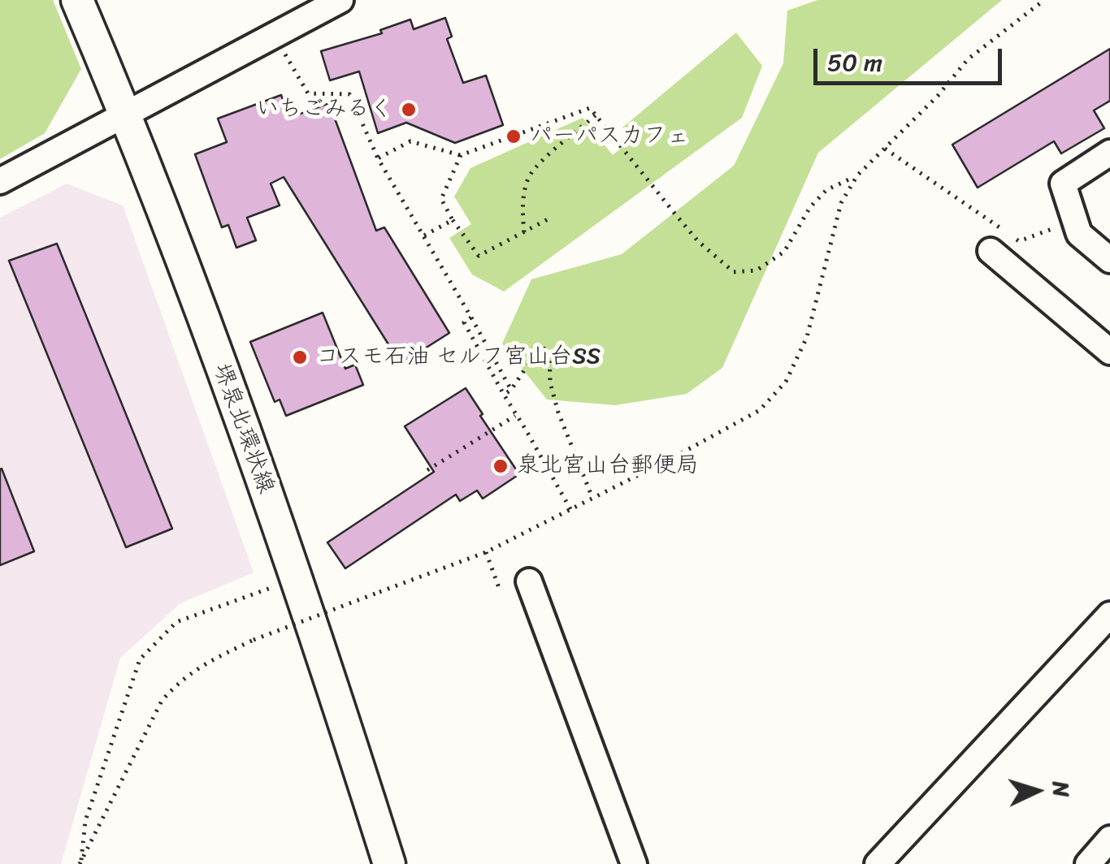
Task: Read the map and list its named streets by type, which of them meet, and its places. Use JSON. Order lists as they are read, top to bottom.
{
  "streets": {
    "main road": ["堺泉北環状線"]
  },
  "places": [
    "いちごみるく",
    "パーパスカフェ",
    "コスモ石油 セルフ宮山台SS",
    "泉北宮山台郵便局"
  ],
  "scale_bar": "50 m",
  "north": "right"
}
